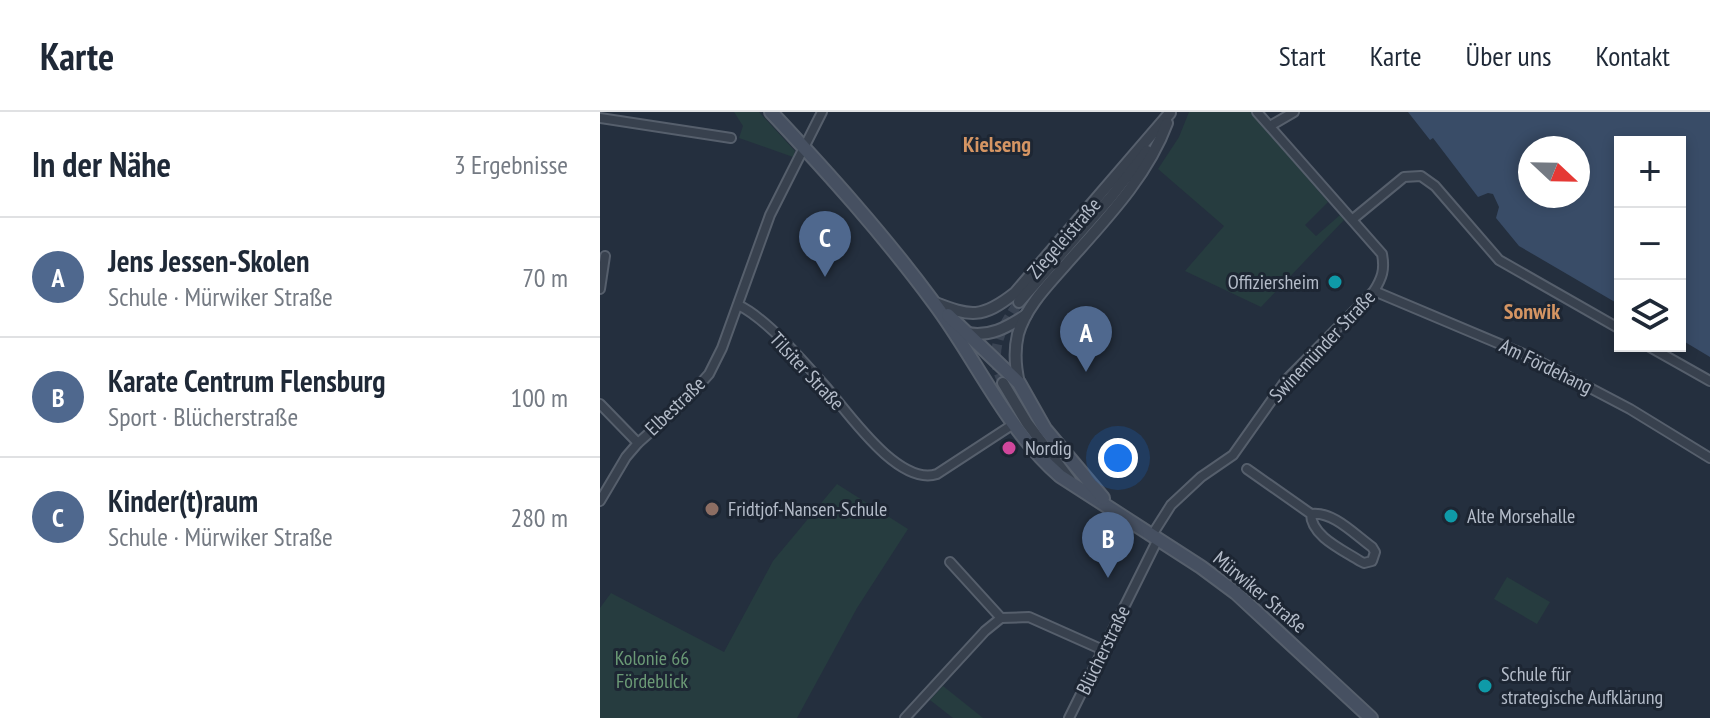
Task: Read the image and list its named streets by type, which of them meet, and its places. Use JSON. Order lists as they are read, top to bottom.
{
  "streets": {
    "main road": ["Mürwiker Straße"],
    "street": [
      "Ziegeleistraße",
      "Swinemünder Straße",
      "Am Fördehang",
      "Tilsiter Straße",
      "Elbestraße",
      "Blücherstraße"
    ]
  },
  "crossings": [
    ["Ziegeleistraße", "Mürwiker Straße"],
    ["Swinemünder Straße", "Am Fördehang"],
    ["Swinemünder Straße", "Mürwiker Straße"],
    ["Swinemünder Straße", "Blücherstraße"],
    ["Tilsiter Straße", "Elbestraße"],
    ["Tilsiter Straße", "Mürwiker Straße"],
    ["Mürwiker Straße", "Blücherstraße"]
  ],
  "districts": ["Kielseng", "Sonwik"],
  "parks": ["Kolonie 66 Fördeblick"],
  "places": [
    "Offiziersheim",
    "Nordig",
    "Fridtjof-Nansen-Schule",
    "Alte Morsehalle",
    "Schule für strategische Aufklärung"
  ],
  "north": "right",
  "page": {
    "header": "Karte",
    "nav": [
      "Start",
      "Karte",
      "Über uns",
      "Kontakt"
    ],
    "heading": ["In der Nähe", "3 Ergebnisse"],
    "map_buttons": ["+", "−"],
    "pins": ["C", "A", "B"],
    "list": [
      {
        "mark": "A",
        "name": "Jens Jessen-Skolen",
        "note": "Schule · Mürwiker Straße",
        "value": "70 m"
      },
      {
        "mark": "B",
        "name": "Karate Centrum Flensburg",
        "note": "Sport · Blücherstraße",
        "value": "100 m"
      },
      {
        "mark": "C",
        "name": "Kinder(t)raum",
        "note": "Schule · Mürwiker Straße",
        "value": "280 m"
      }
    ]
  }
}
